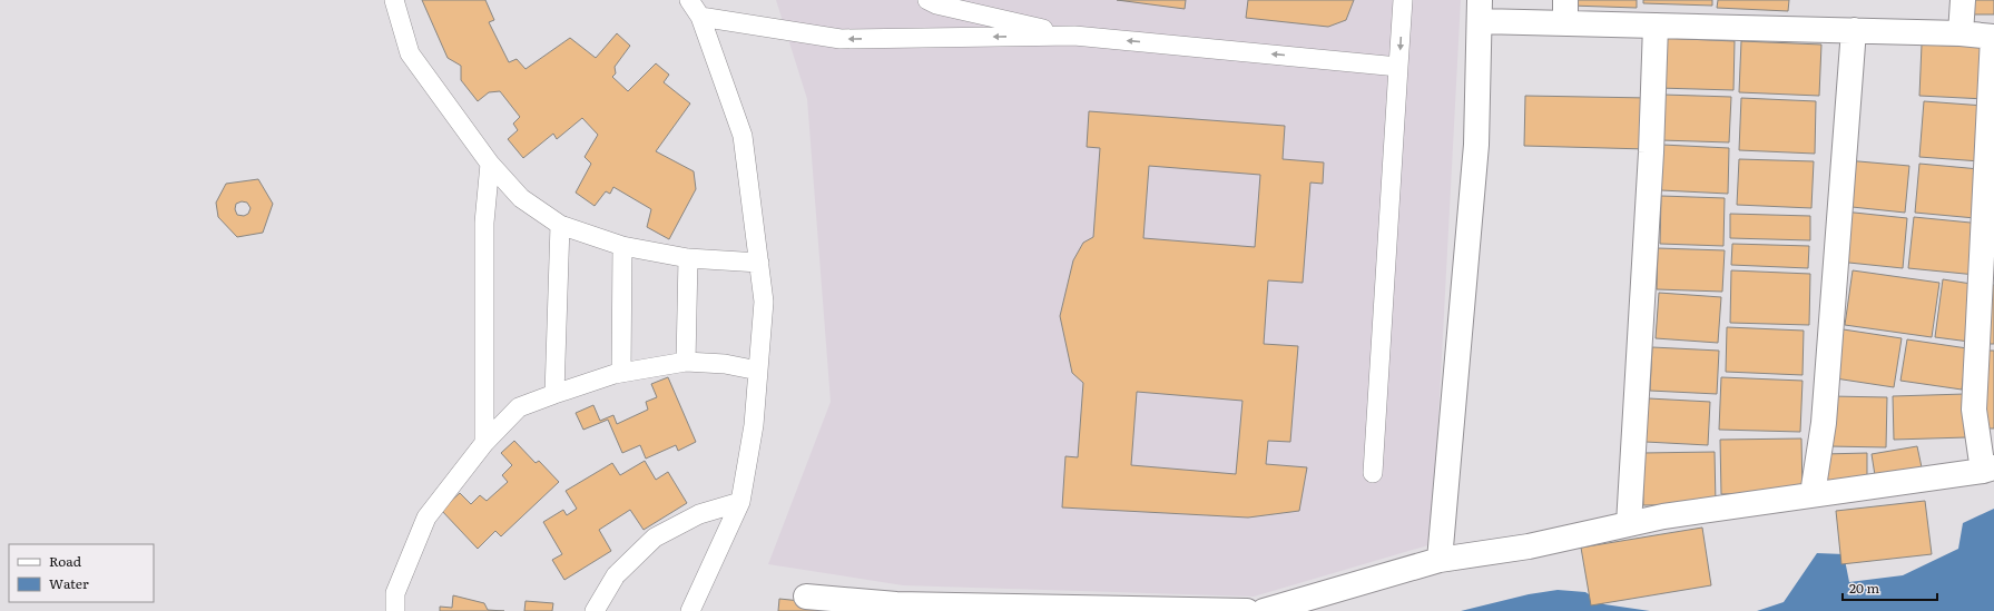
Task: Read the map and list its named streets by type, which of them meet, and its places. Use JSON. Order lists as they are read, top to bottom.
{
  "legend": ["Road", "Water"],
  "scale_bar": "20 m"
}
